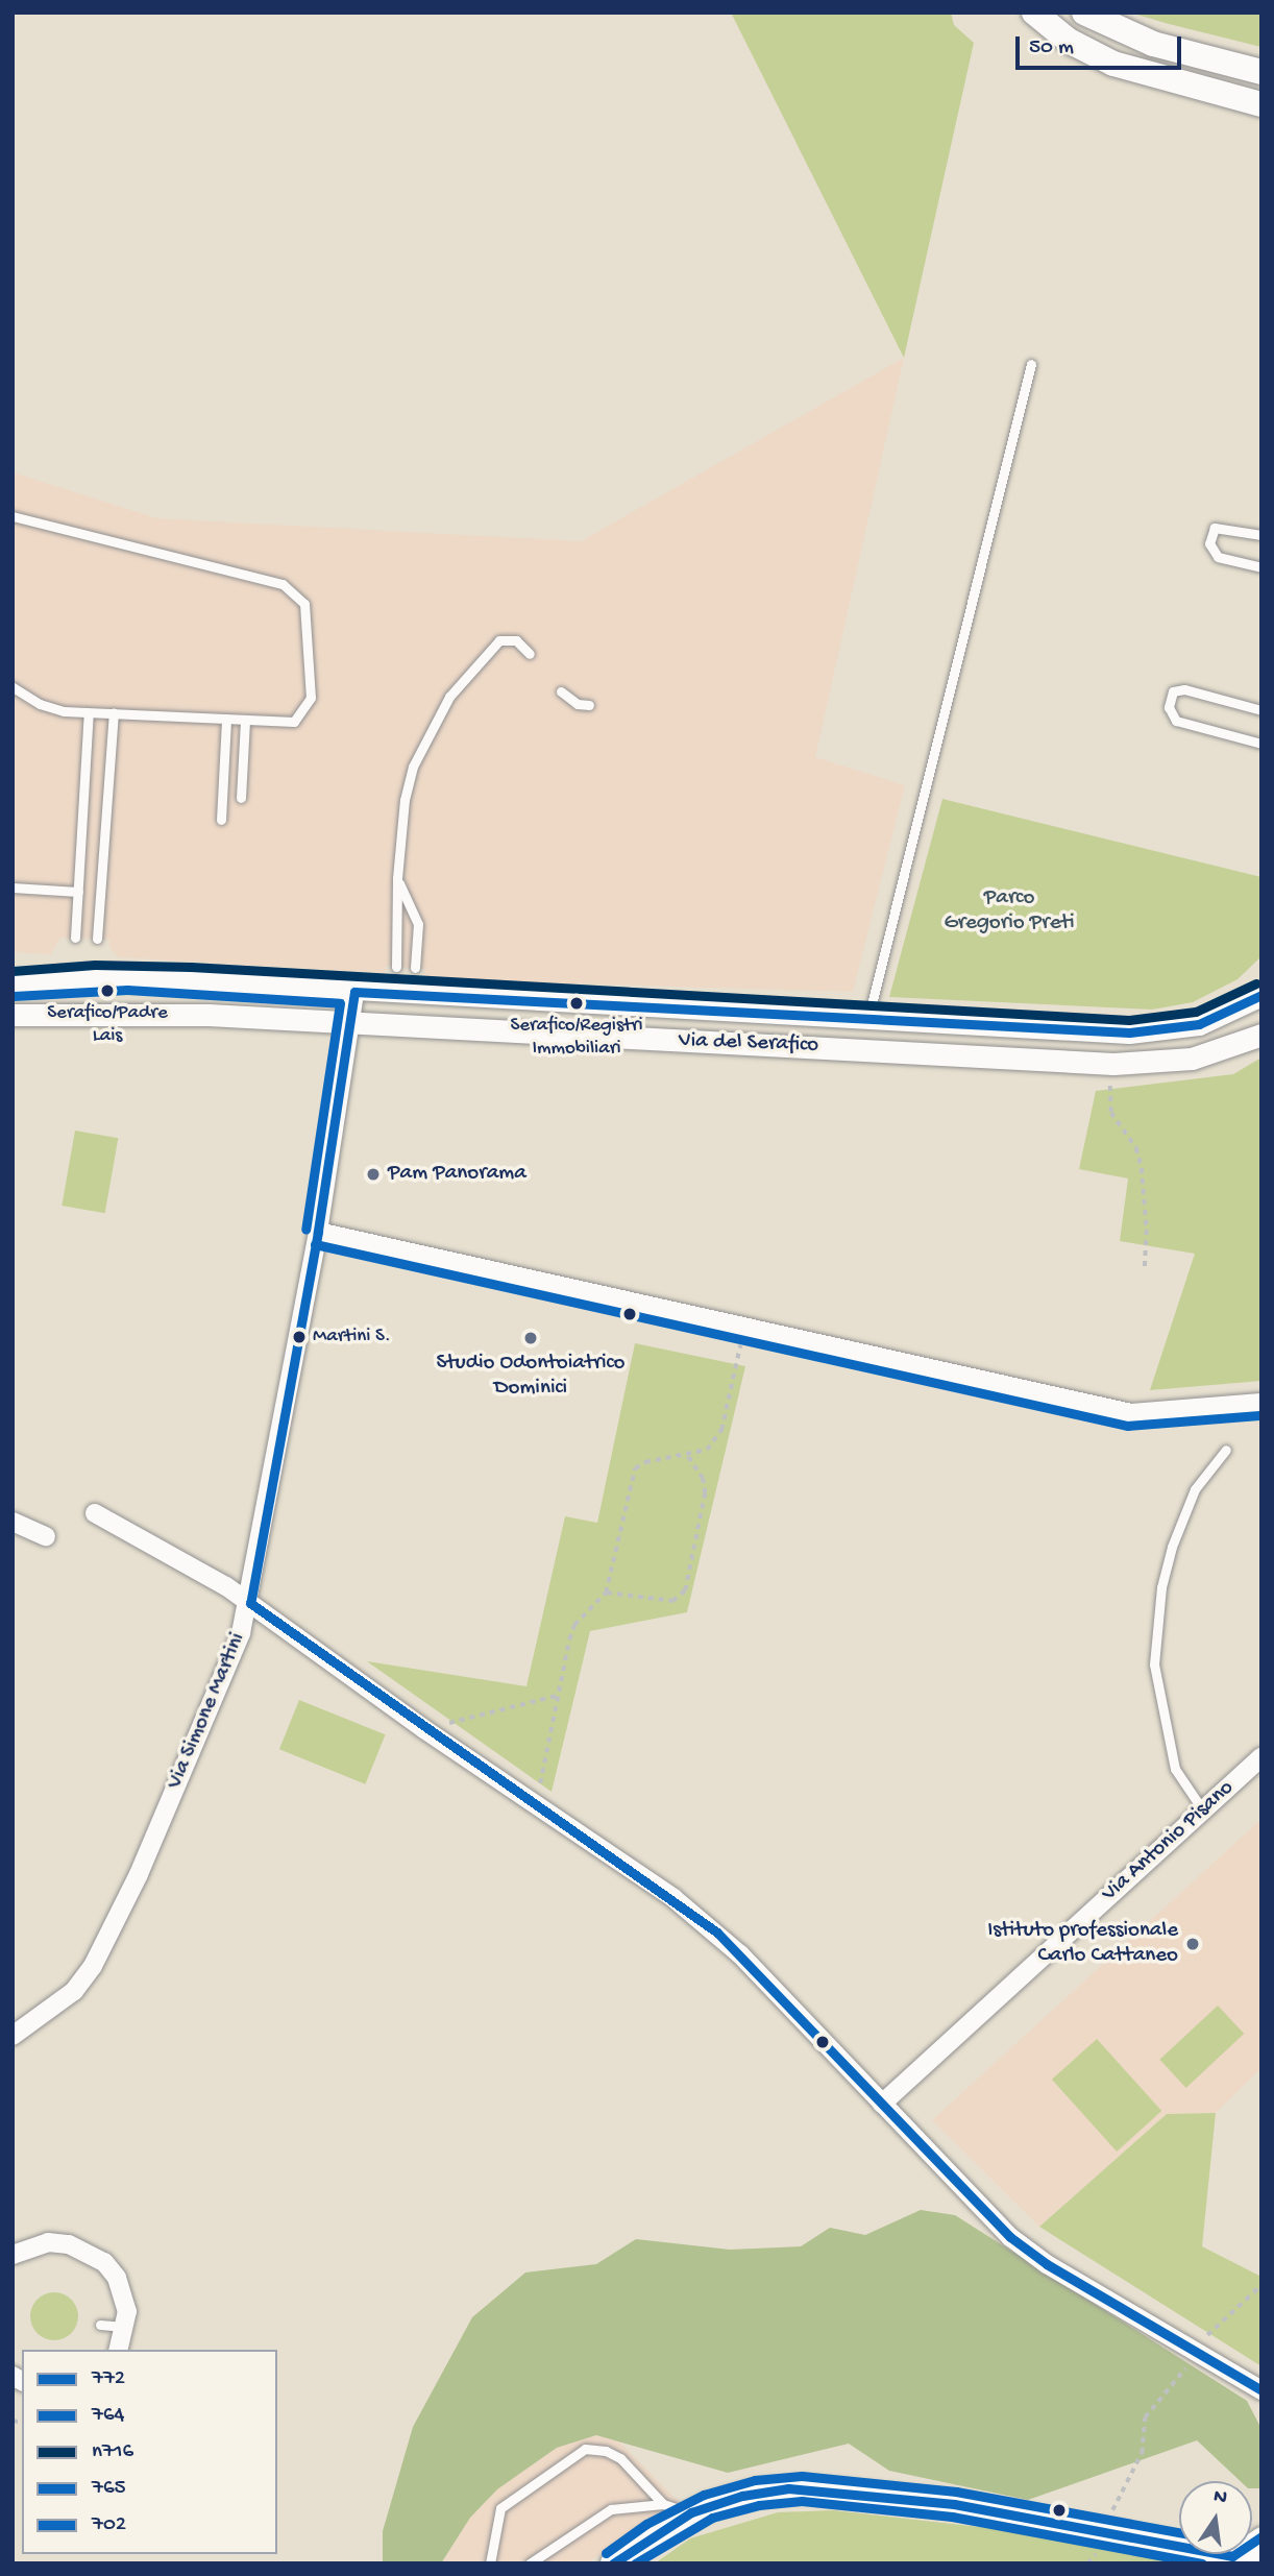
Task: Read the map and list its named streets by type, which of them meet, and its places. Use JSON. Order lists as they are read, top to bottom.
{
  "streets": {
    "street": ["Via del Serafico", "Via Simone Martini", "Via Antonio Pisano"]
  },
  "crossings": [
    ["Via del Serafico", "Via Simone Martini"]
  ],
  "parks": ["Parco Gregorio Preti"],
  "places": [
    "Serafico/Padre Lais",
    "Serafico/Registri Immobiliari",
    "Pam Panorama",
    "Martini S.",
    "Studio Odontoiatrico Dominici",
    "Istituto professionale Carlo Cattaneo"
  ],
  "lines": [
    "transit line n716",
    "transit line 764",
    "transit line 772",
    "transit line 702",
    "transit line 765"
  ],
  "legend": [
    "772",
    "764",
    "n716",
    "765",
    "702"
  ],
  "scale_bar": "50 m",
  "north": "top"
}
